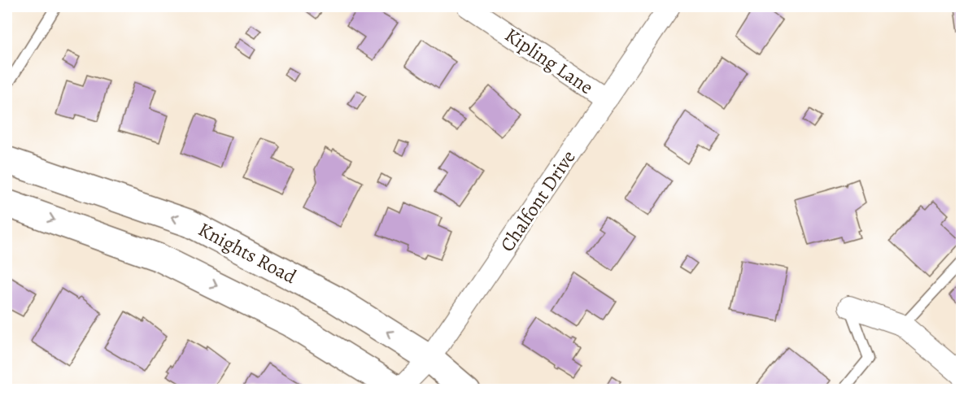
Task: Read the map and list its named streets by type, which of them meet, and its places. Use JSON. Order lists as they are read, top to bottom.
{
  "streets": {
    "main road": ["Knights Road"],
    "street": ["Kipling Lane", "Chalfont Drive"]
  },
  "crossings": [
    ["Kipling Lane", "Chalfont Drive"],
    ["Chalfont Drive", "Knights Road"]
  ]
}
